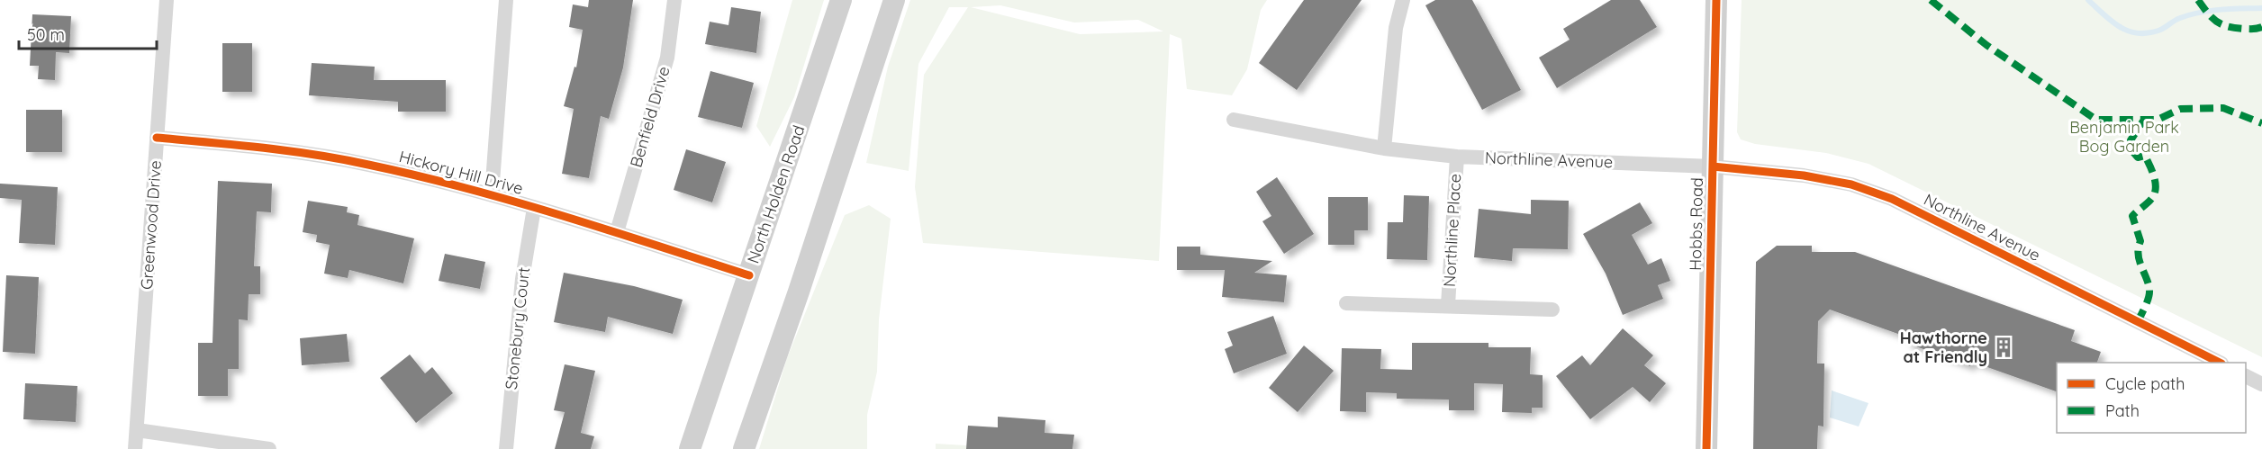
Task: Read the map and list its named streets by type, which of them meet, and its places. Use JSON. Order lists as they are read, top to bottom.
{
  "streets": {
    "main road": ["North Holden Road", "Hobbs Road"],
    "street": [
      "Benfield Drive",
      "Northline Avenue",
      "Hickory Hill Drive",
      "Greenwood Drive",
      "Northline Place",
      "Stonebury Court"
    ]
  },
  "crossings": [
    ["Benfield Drive", "Hickory Hill Drive"],
    ["Northline Avenue", "Hobbs Road"],
    ["Northline Avenue", "Northline Place"],
    ["Hickory Hill Drive", "North Holden Road"],
    ["Hickory Hill Drive", "Greenwood Drive"],
    ["Hickory Hill Drive", "Stonebury Court"]
  ],
  "parks": ["Benjamin Park Bog Garden"],
  "places": {
    "building": ["Hawthorne at Friendly"]
  },
  "legend": ["Cycle path", "Path"],
  "scale_bar": "50 m"
}
